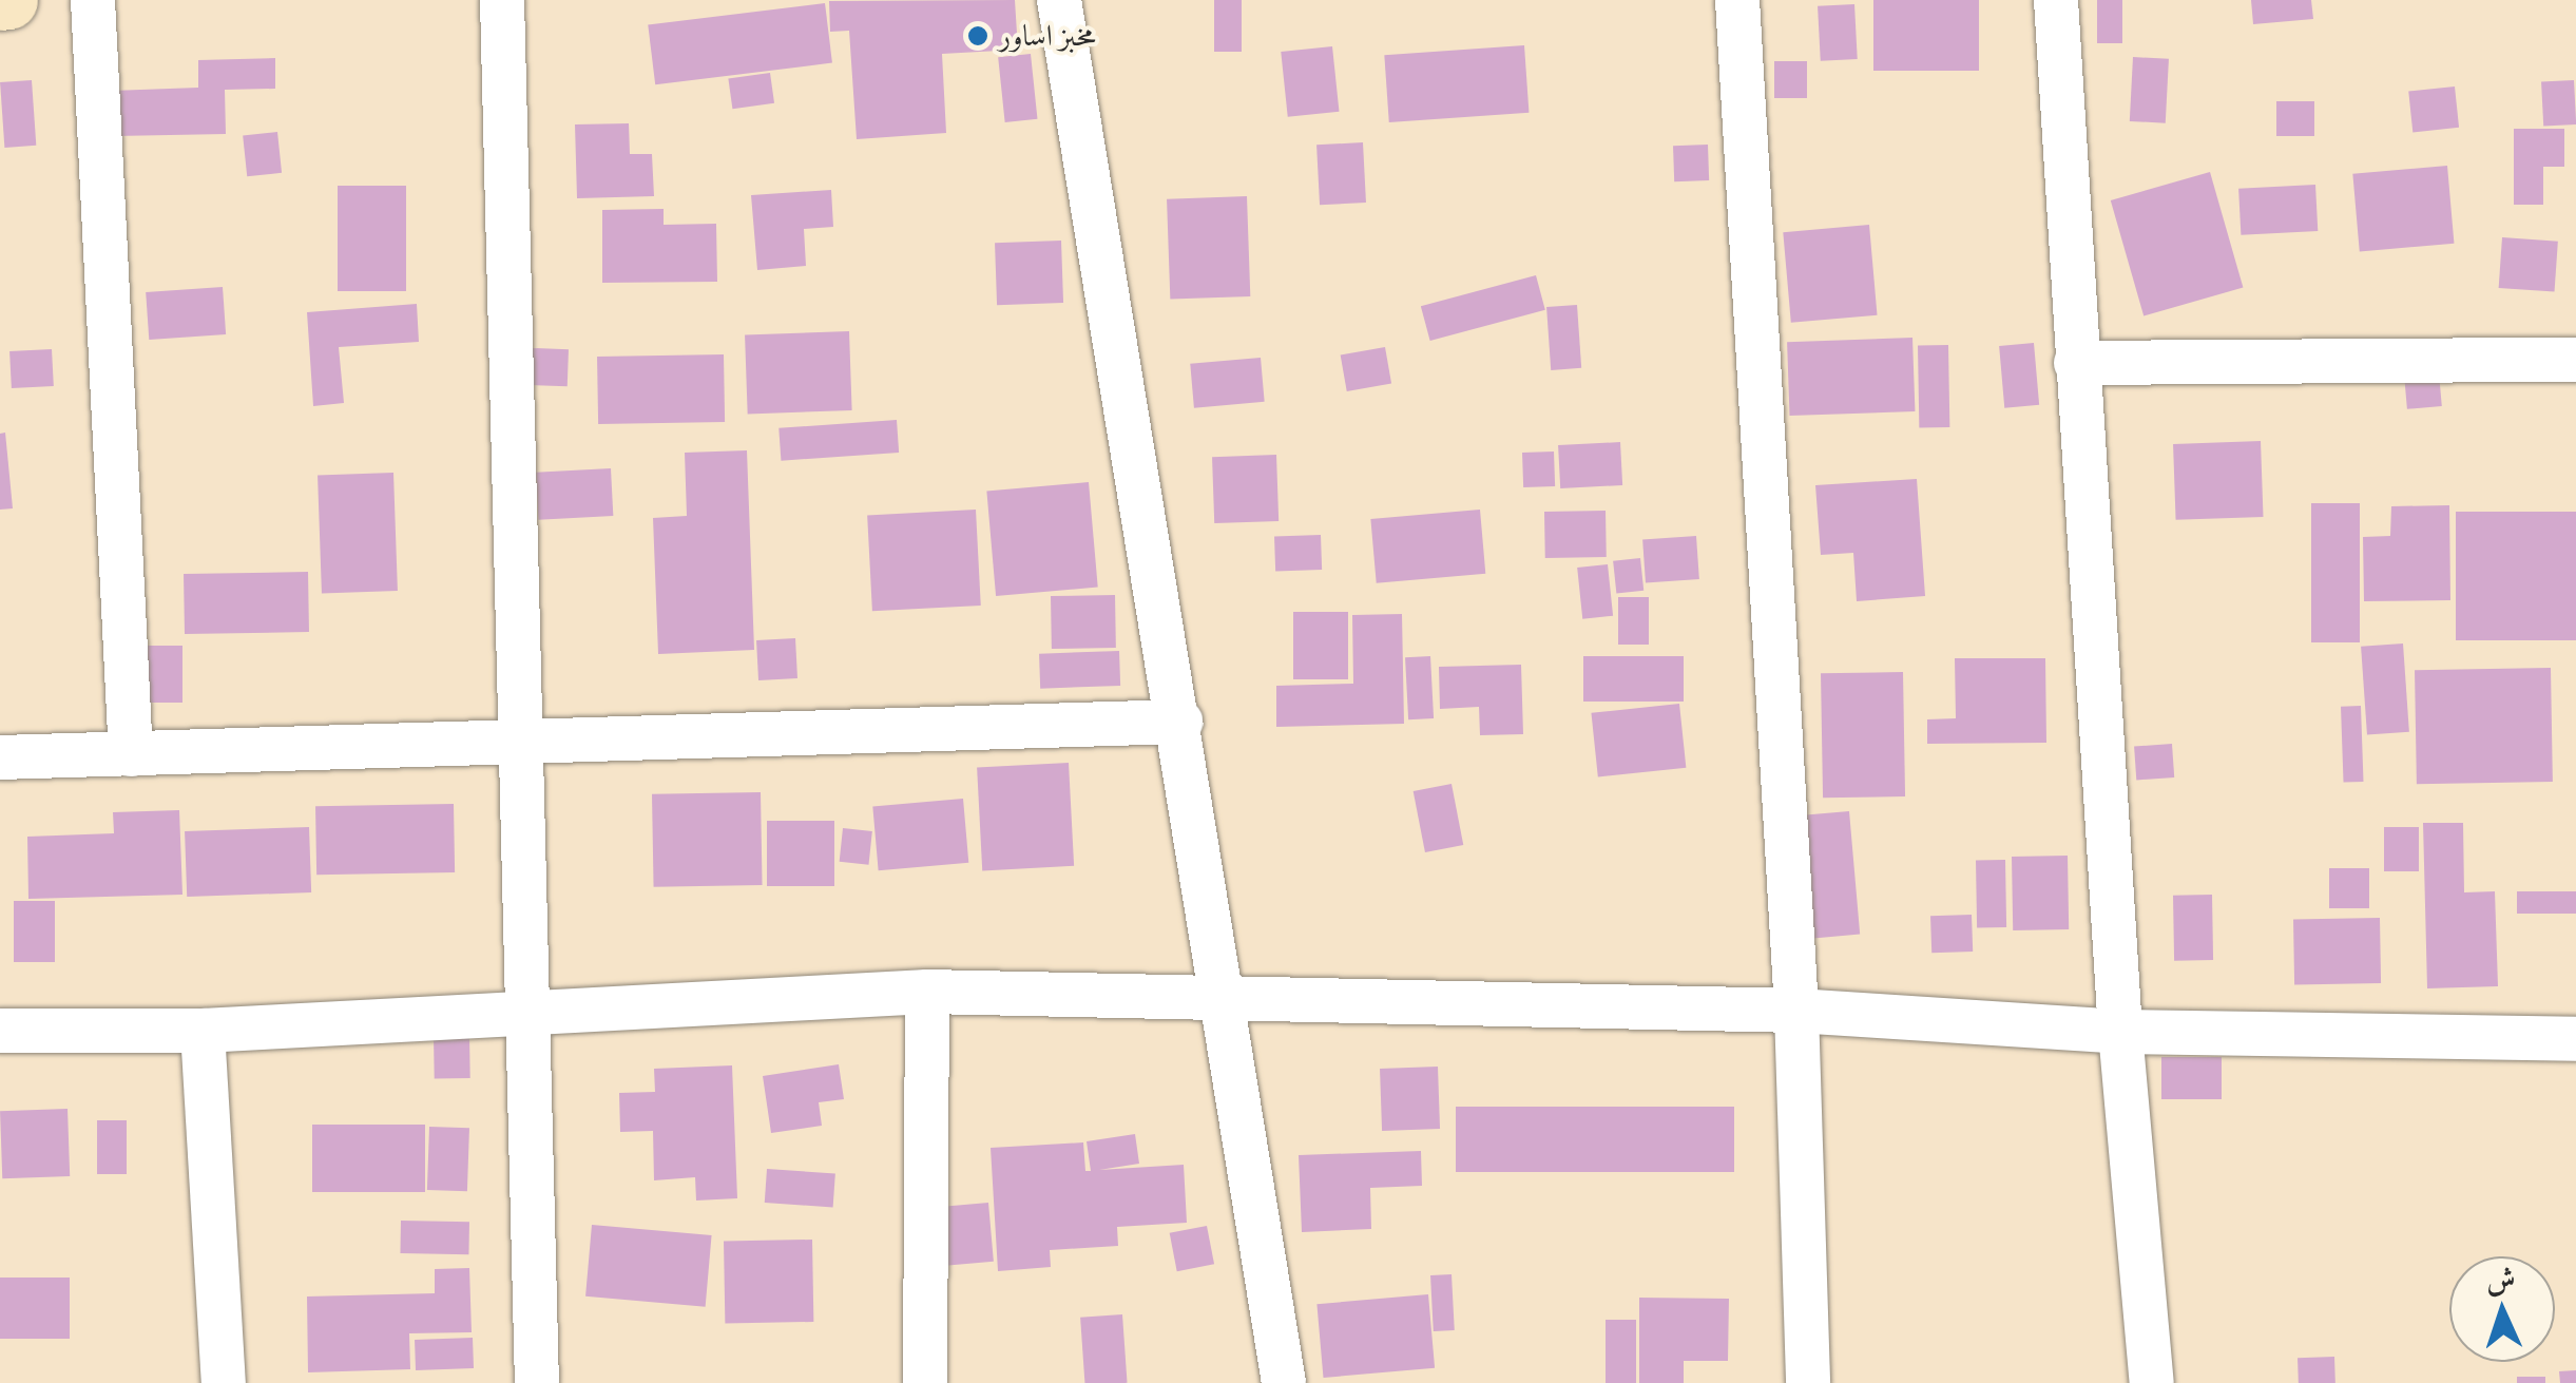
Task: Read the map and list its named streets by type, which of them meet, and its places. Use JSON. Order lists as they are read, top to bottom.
{
  "places": ["مخبز اساور"],
  "north": "top"
}
